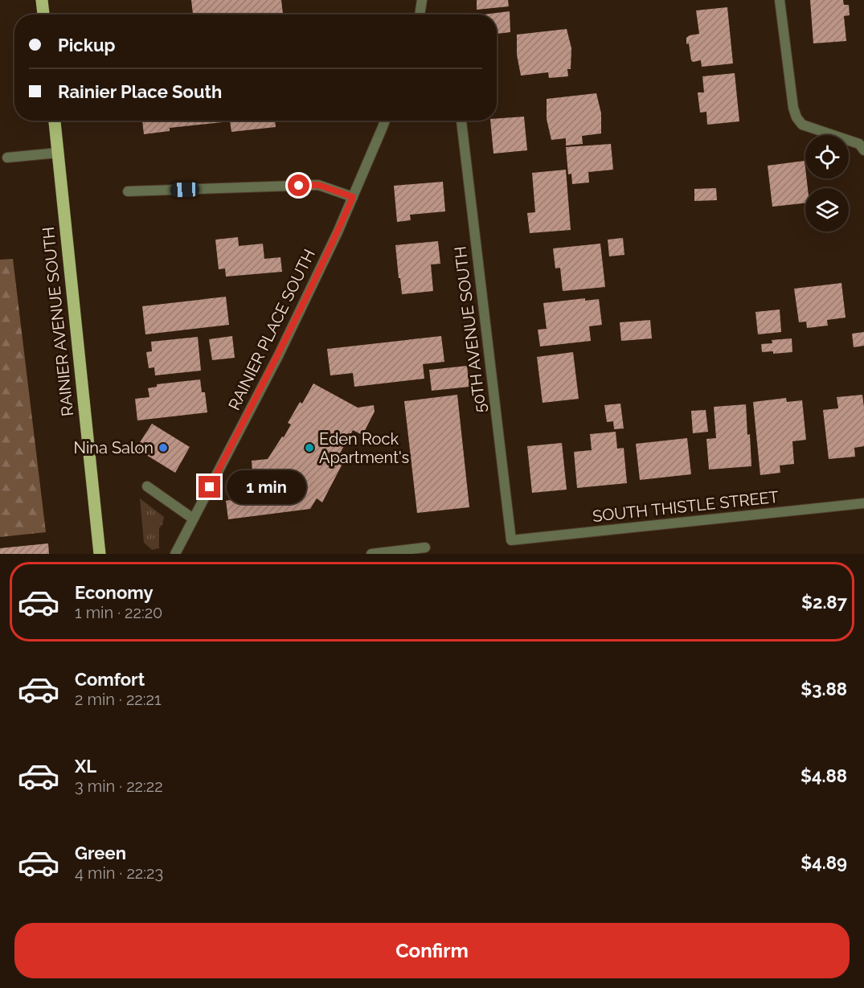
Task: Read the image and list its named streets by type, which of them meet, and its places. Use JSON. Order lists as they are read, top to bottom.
{
  "streets": {
    "main road": ["RAINIER AVENUE SOUTH"],
    "street": ["RAINIER PLACE SOUTH", "50TH AVENUE SOUTH", "SOUTH THISTLE STREET"]
  },
  "crossings": [
    ["50TH AVENUE SOUTH", "SOUTH THISTLE STREET"]
  ],
  "places": ["Nina Salon", "Eden Rock Apartment's"],
  "page": {
    "banner": ["Pickup", "Rainier Place South"],
    "bubble": "1 min",
    "list": [
      {
        "name": "Economy",
        "note": "1 min · 22:20",
        "value": "$2.87"
      },
      {
        "name": "Comfort",
        "note": "2 min · 22:21",
        "value": "$3.88"
      },
      {
        "name": "XL",
        "note": "3 min · 22:22",
        "value": "$4.88"
      },
      {
        "name": "Green",
        "note": "4 min · 22:23",
        "value": "$4.89"
      }
    ],
    "buttons": "Confirm"
  }
}
